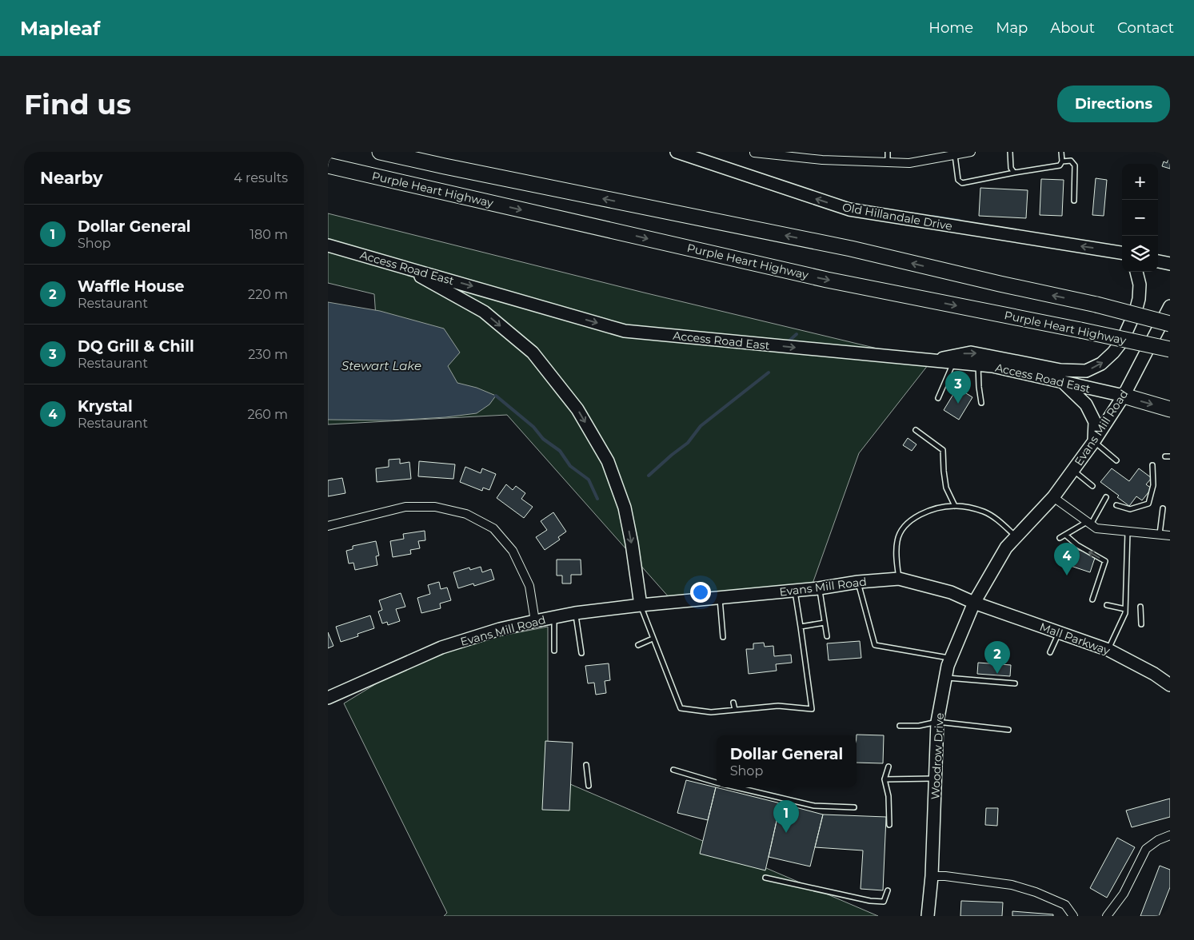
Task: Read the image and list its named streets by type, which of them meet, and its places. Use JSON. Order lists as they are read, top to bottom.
{
  "streets": {
    "highway": ["Purple Heart Highway"],
    "main road": [
      "Old Hillandale Drive",
      "Access Road East",
      "Evans Mill Road",
      "Mall Parkway",
      "Woodrow Drive"
    ]
  },
  "crossings": [
    ["Access Road East", "Evans Mill Road"],
    ["Evans Mill Road", "Mall Parkway"],
    ["Evans Mill Road", "Woodrow Drive"],
    ["Mall Parkway", "Woodrow Drive"]
  ],
  "one_way": ["Old Hillandale Drive", "Access Road East"],
  "water": ["Stewart Lake"],
  "page": {
    "header": "Mapleaf",
    "nav": [
      "Home",
      "Map",
      "About",
      "Contact"
    ],
    "buttons": "Directions",
    "title": "Find us",
    "heading": ["Nearby", "4 results"],
    "map_buttons": ["+", "−"],
    "list": [
      {
        "mark": "1",
        "name": "Dollar General",
        "note": "Shop",
        "value": "180 m"
      },
      {
        "mark": "2",
        "name": "Waffle House",
        "note": "Restaurant",
        "value": "220 m"
      },
      {
        "mark": "3",
        "name": "DQ Grill & Chill",
        "note": "Restaurant",
        "value": "230 m"
      },
      {
        "mark": "4",
        "name": "Krystal",
        "note": "Restaurant",
        "value": "260 m"
      }
    ],
    "pins": [
      "3",
      "4",
      "2",
      "1"
    ],
    "popup": ["Dollar General", "Shop"]
  }
}
